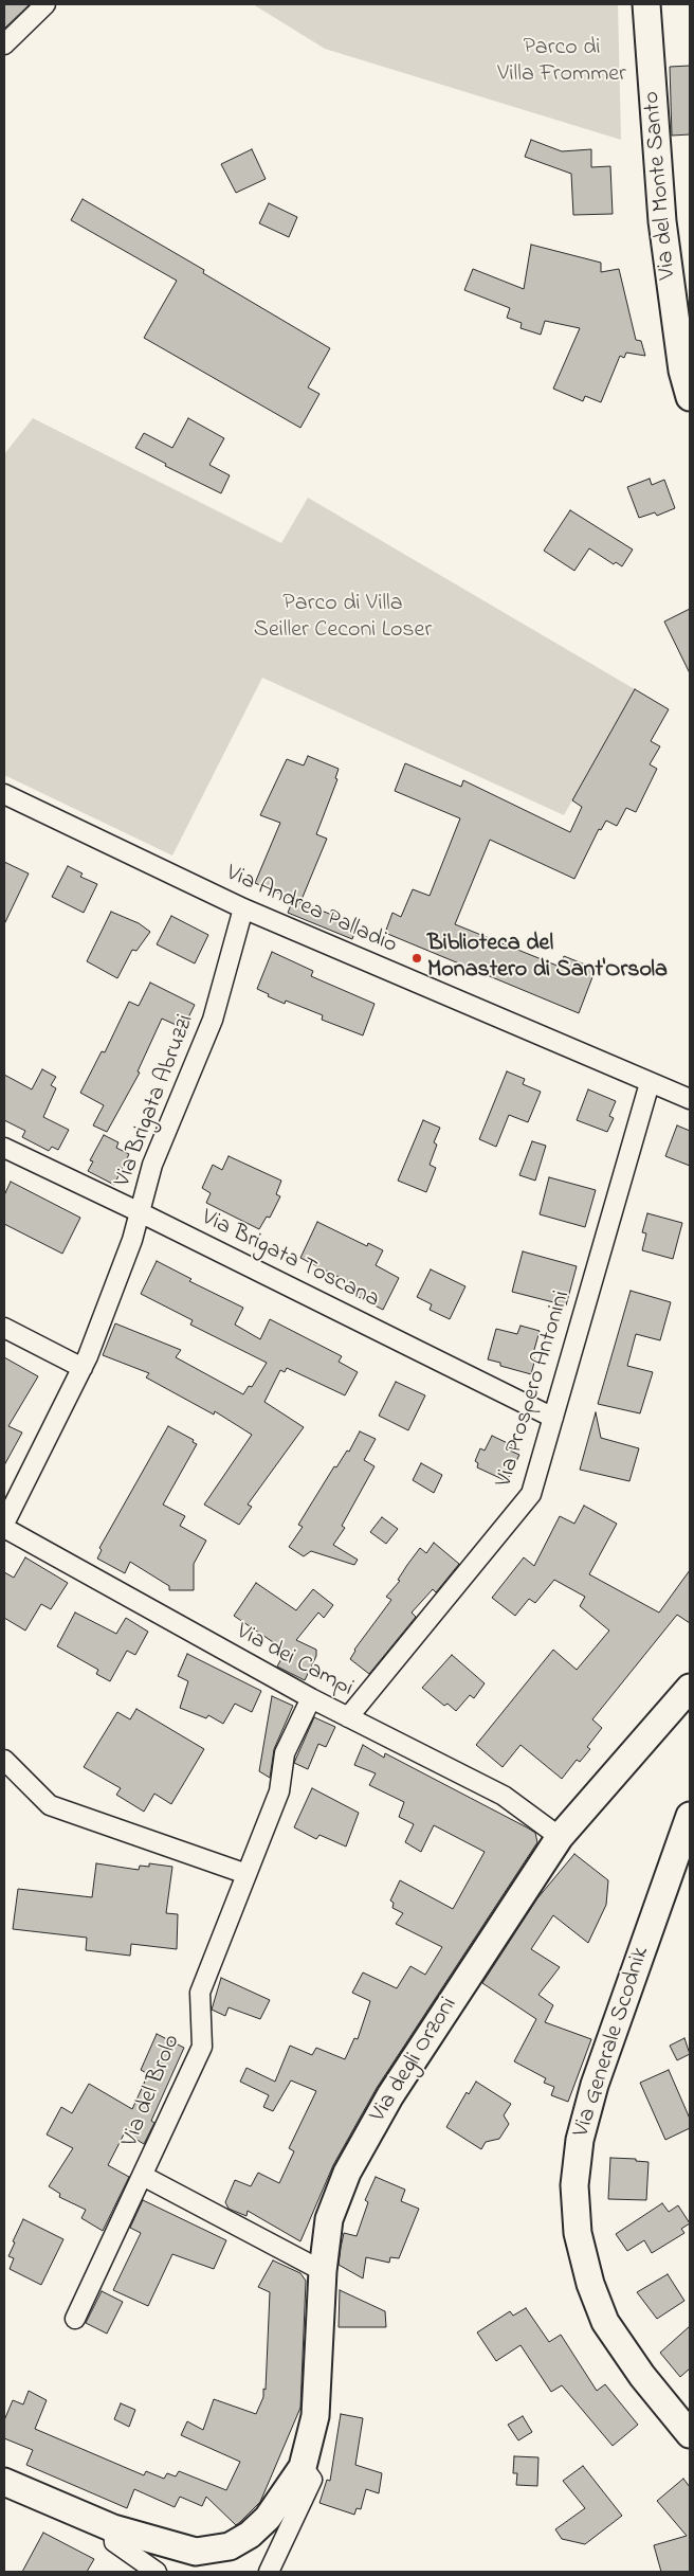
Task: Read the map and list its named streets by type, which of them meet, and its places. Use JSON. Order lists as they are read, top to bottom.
{
  "streets": {
    "street": [
      "Via del Monte Santo",
      "Via Andrea Palladio",
      "Via Brigata Abruzzi",
      "Via Brigata Toscana",
      "Via Prospero Antonini",
      "Via dei Campi",
      "Via Generale Scodnik",
      "Via degli Orzoni",
      "Via del Brolo"
    ]
  },
  "crossings": [
    ["Via Andrea Palladio", "Via Brigata Abruzzi"],
    ["Via Andrea Palladio", "Via Prospero Antonini"],
    ["Via Brigata Abruzzi", "Via Brigata Toscana"],
    ["Via Brigata Abruzzi", "Via dei Campi"],
    ["Via Brigata Toscana", "Via Prospero Antonini"],
    ["Via Prospero Antonini", "Via dei Campi"],
    ["Via dei Campi", "Via degli Orzoni"],
    ["Via dei Campi", "Via del Brolo"],
    ["Via degli Orzoni", "Via del Brolo"]
  ],
  "parks": ["Parco di Villa Frommer", "Parco di Villa Seiller Ceconi Loser"],
  "places": ["Biblioteca del Monastero di Sant'Orsola"]
}
